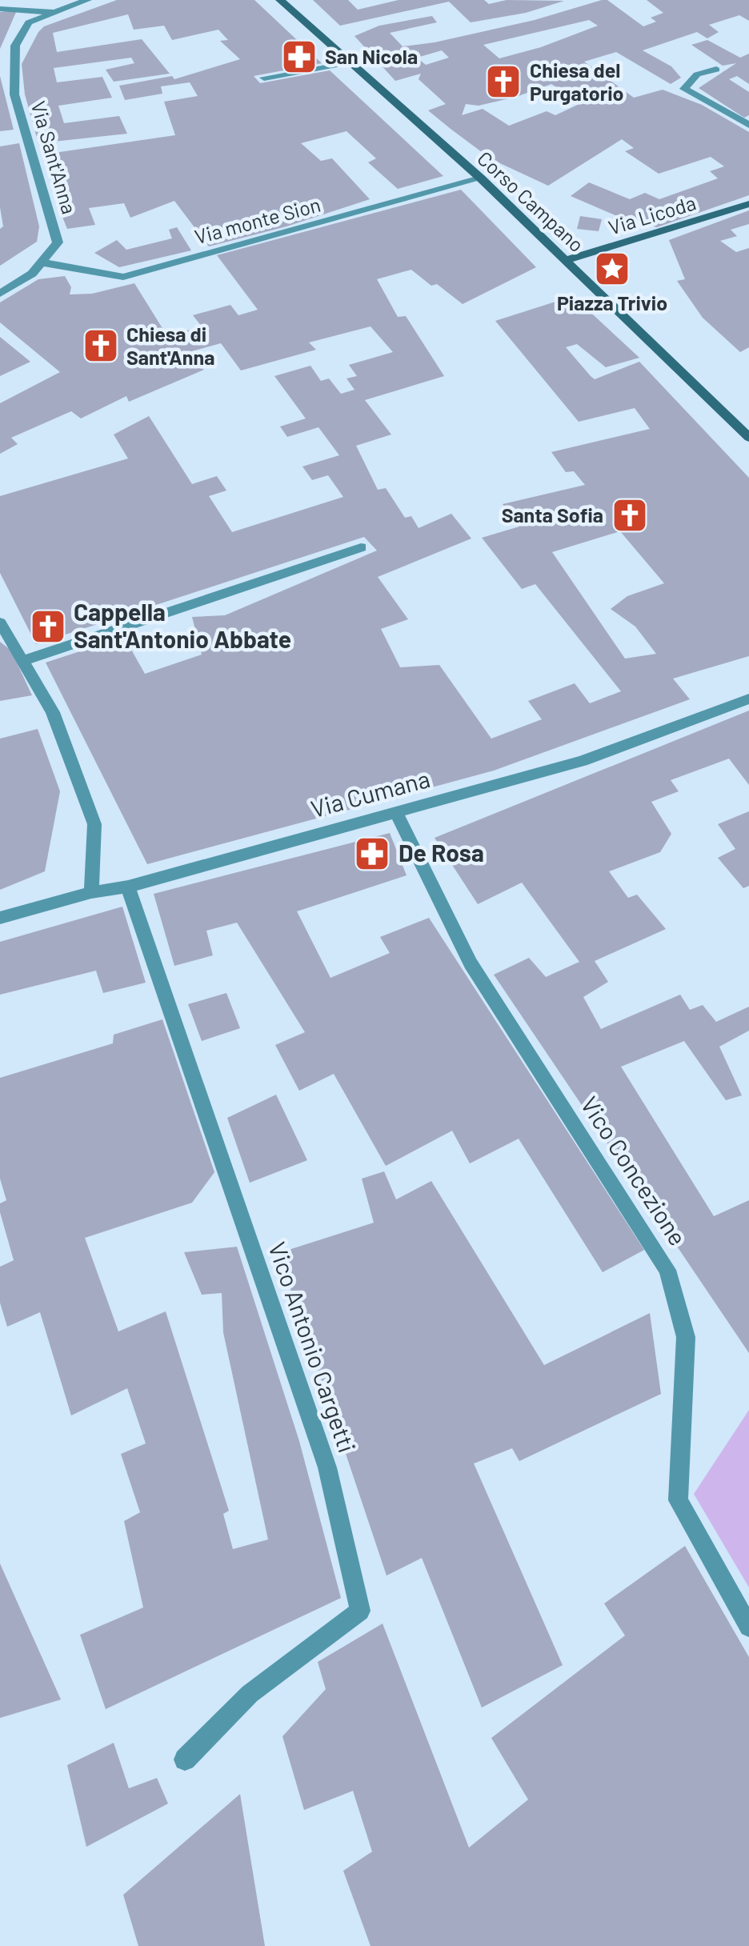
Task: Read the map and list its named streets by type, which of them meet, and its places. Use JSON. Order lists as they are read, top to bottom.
{
  "streets": {
    "main road": ["Corso Campano", "Via Licoda"],
    "street": [
      "Via Sant'Anna",
      "Via monte Sion",
      "Via Cumana",
      "Vico Concezione",
      "Vico Antonio Cargetti"
    ]
  },
  "crossings": [
    ["Via Sant'Anna", "Via monte Sion"],
    ["Corso Campano", "Via Licoda"],
    ["Corso Campano", "Via monte Sion"],
    ["Via Cumana", "Vico Concezione"],
    ["Via Cumana", "Vico Antonio Cargetti"]
  ],
  "places": {
    "pharmacy": ["San Nicola", "De Rosa"],
    "church": [
      "Chiesa del Purgatorio",
      "Chiesa di Sant'Anna",
      "Santa Sofia",
      "Cappella Sant'Antonio Abbate"
    ],
    "place": ["Piazza Trivio"]
  }
}
